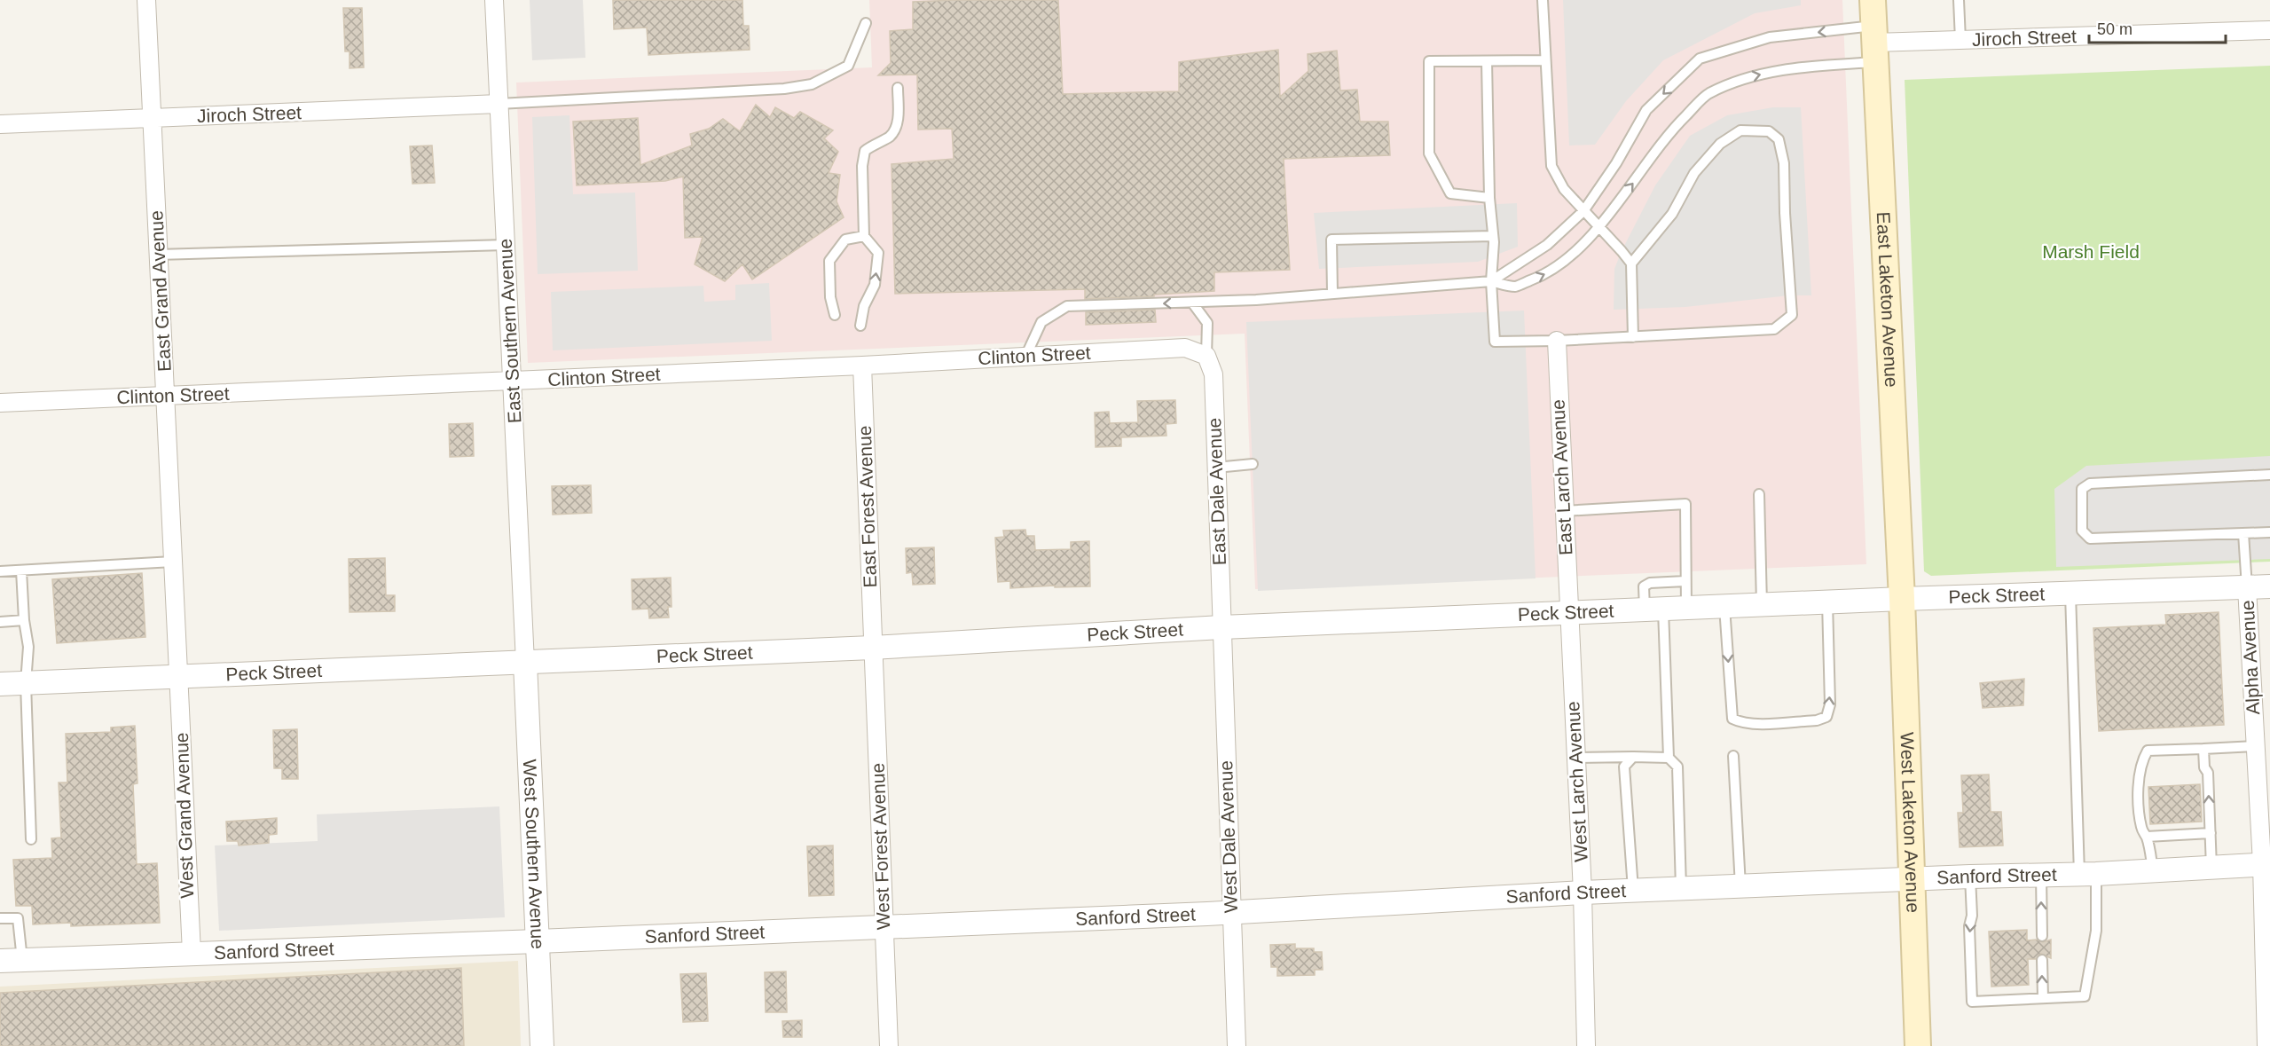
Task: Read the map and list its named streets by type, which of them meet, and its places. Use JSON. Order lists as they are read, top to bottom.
{
  "streets": {
    "main road": ["East Laketon Avenue", "West Laketon Avenue"],
    "street": [
      "Jiroch Street",
      "East Grand Avenue",
      "East Southern Avenue",
      "Clinton Street",
      "East Larch Avenue",
      "East Dale Avenue",
      "East Forest Avenue",
      "Peck Street",
      "Alpha Avenue",
      "West Larch Avenue",
      "West Grand Avenue",
      "West Dale Avenue",
      "West Forest Avenue",
      "West Southern Avenue",
      "Sanford Street"
    ]
  },
  "crossings": [
    ["Jiroch Street", "East Grand Avenue"],
    ["Jiroch Street", "East Laketon Avenue"],
    ["Jiroch Street", "East Southern Avenue"],
    ["East Grand Avenue", "Clinton Street"],
    ["East Grand Avenue", "Peck Street"],
    ["East Grand Avenue", "West Grand Avenue"],
    ["East Laketon Avenue", "Peck Street"],
    ["East Laketon Avenue", "West Laketon Avenue"],
    ["East Southern Avenue", "Clinton Street"],
    ["East Southern Avenue", "Peck Street"],
    ["East Southern Avenue", "West Southern Avenue"],
    ["Clinton Street", "East Dale Avenue"],
    ["Clinton Street", "East Forest Avenue"],
    ["East Larch Avenue", "Peck Street"],
    ["East Larch Avenue", "West Larch Avenue"],
    ["East Dale Avenue", "Peck Street"],
    ["East Dale Avenue", "West Dale Avenue"],
    ["East Forest Avenue", "Peck Street"],
    ["East Forest Avenue", "West Forest Avenue"],
    ["Peck Street", "Alpha Avenue"],
    ["Peck Street", "West Larch Avenue"],
    ["Peck Street", "West Grand Avenue"],
    ["Peck Street", "West Laketon Avenue"],
    ["Peck Street", "West Dale Avenue"],
    ["Peck Street", "West Forest Avenue"],
    ["Peck Street", "West Southern Avenue"],
    ["Alpha Avenue", "Sanford Street"],
    ["West Larch Avenue", "Sanford Street"],
    ["West Grand Avenue", "Sanford Street"],
    ["West Laketon Avenue", "Sanford Street"],
    ["West Dale Avenue", "Sanford Street"],
    ["West Forest Avenue", "Sanford Street"],
    ["West Southern Avenue", "Sanford Street"]
  ],
  "parks": ["Marsh Field"],
  "scale_bar": "50 m"
}
